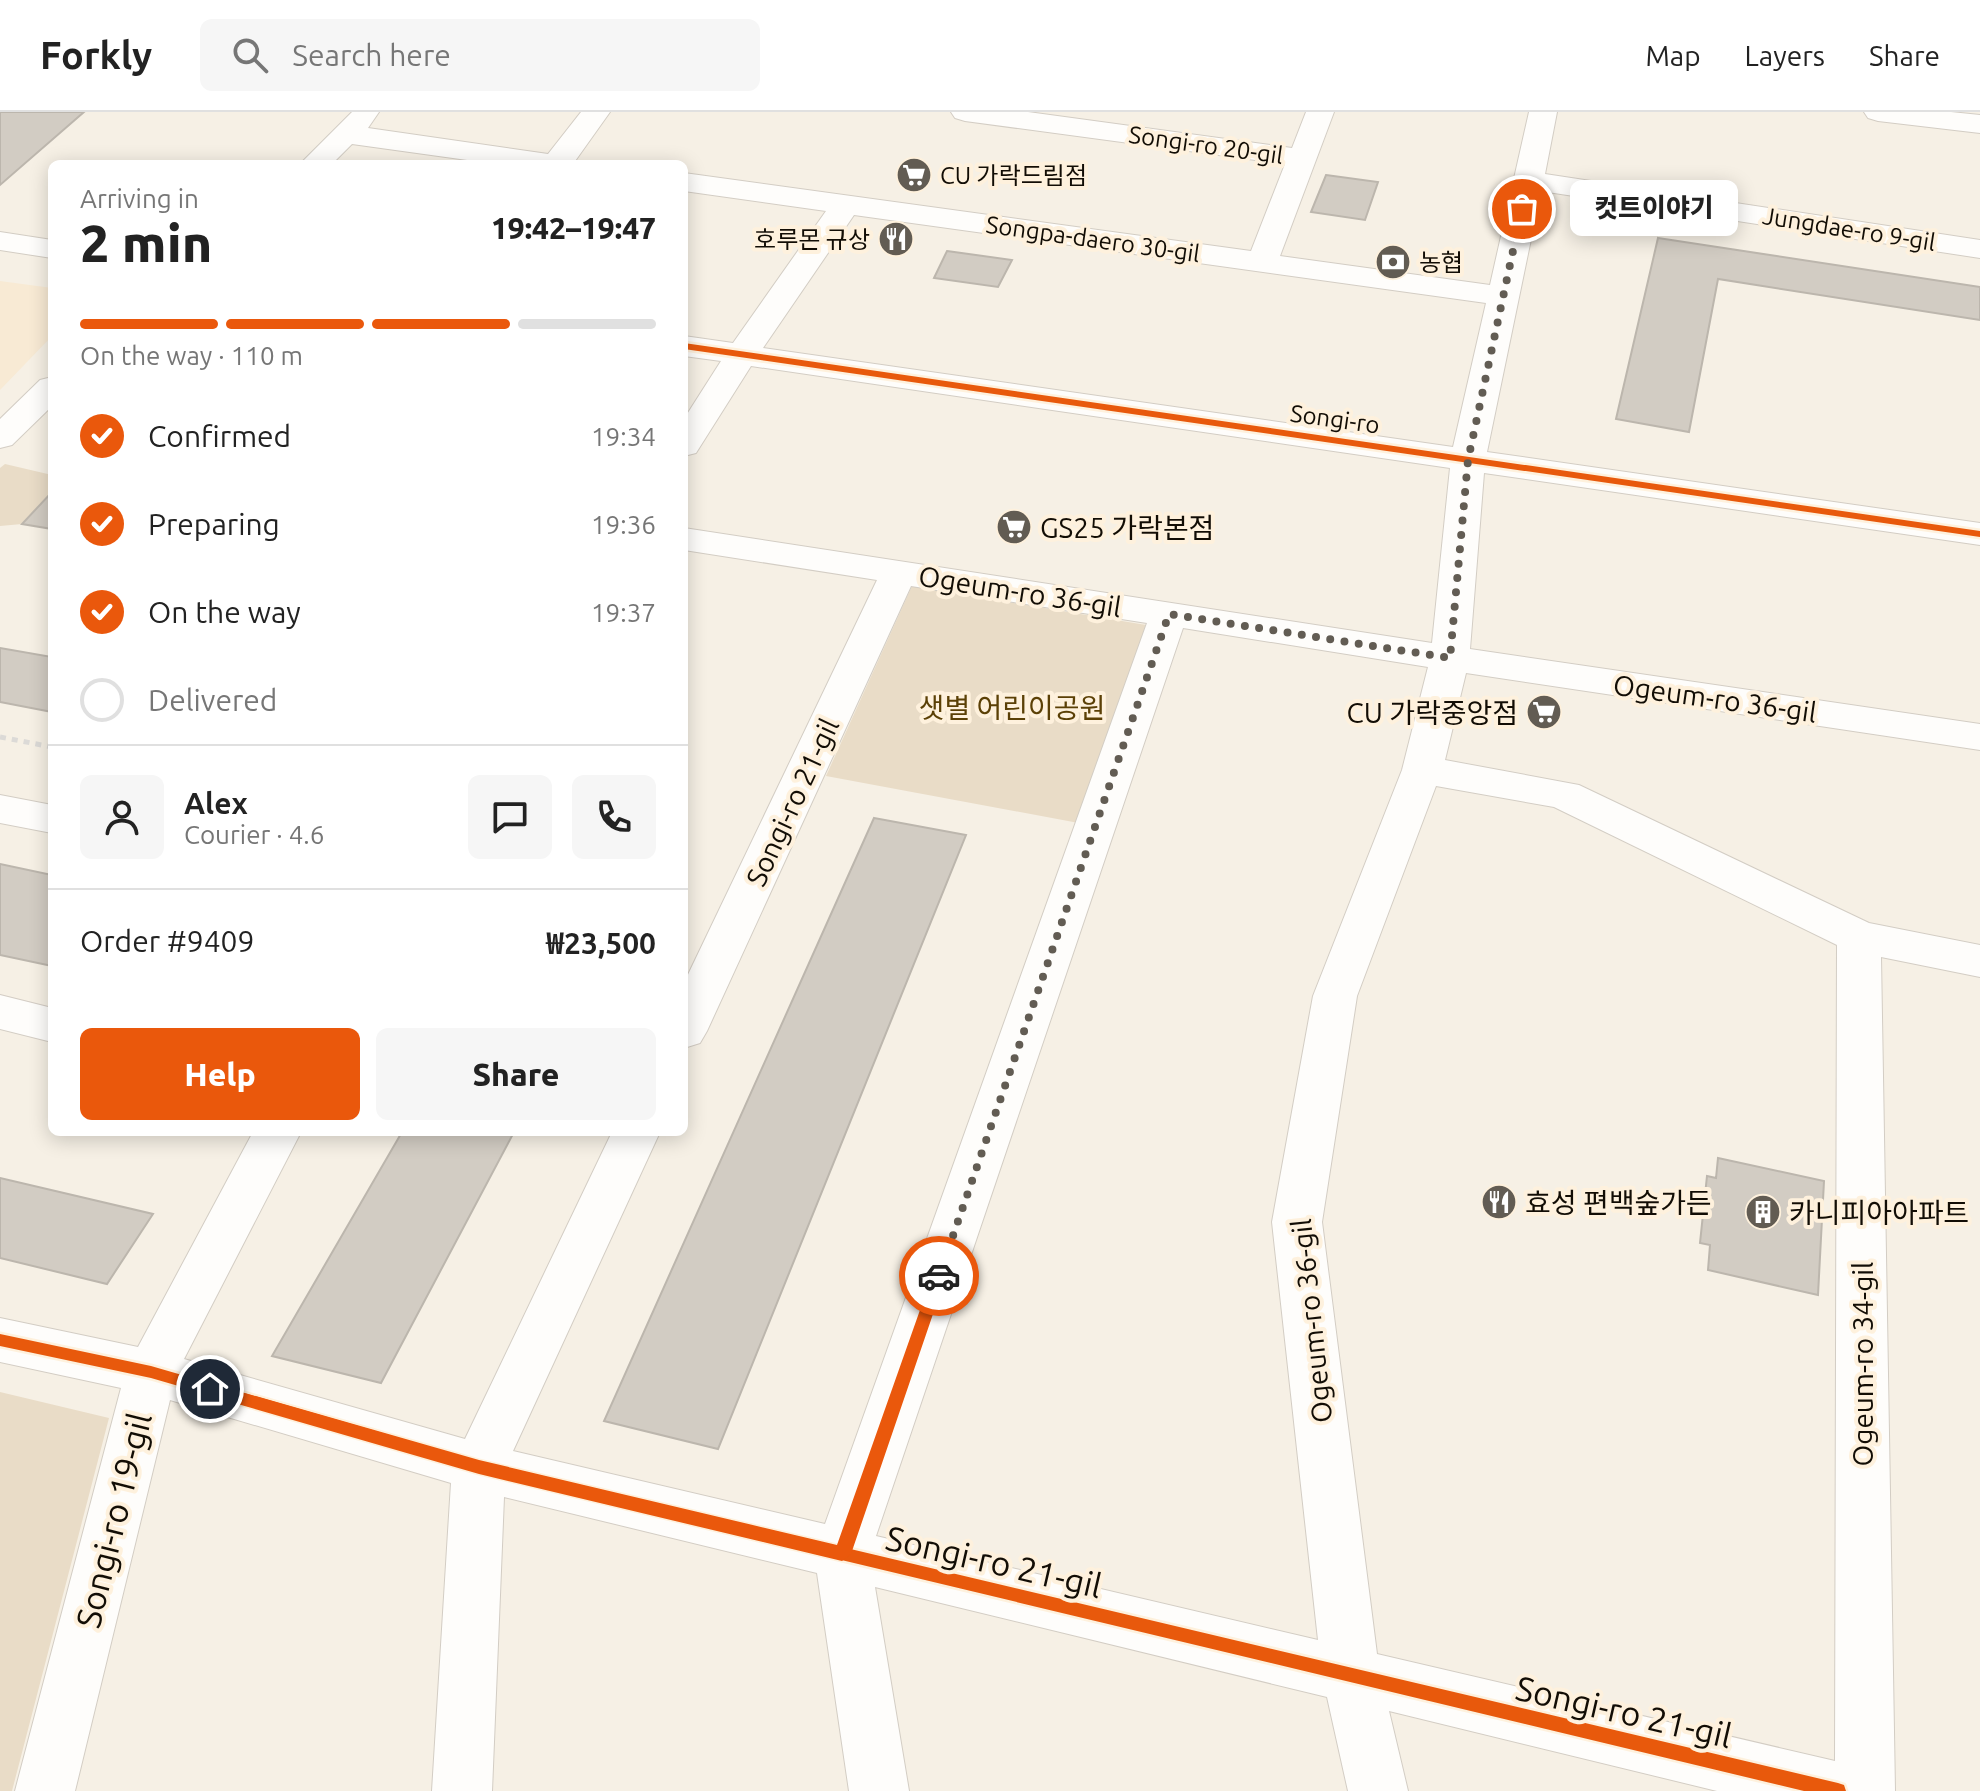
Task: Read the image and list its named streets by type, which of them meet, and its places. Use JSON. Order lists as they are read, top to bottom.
{
  "streets": {
    "street": [
      "Songi-ro 20-gil",
      "Jungdae-ro 9-gil",
      "Songpa-daero 30-gil",
      "Songi-ro",
      "Ogeum-ro 36-gil",
      "Songi-ro 21-gil",
      "Ogeum-ro 34-gil",
      "Songi-ro 19-gil"
    ]
  },
  "crossings": [
    ["Songi-ro", "Ogeum-ro 36-gil"],
    ["Ogeum-ro 36-gil", "Songi-ro 21-gil"],
    ["Songi-ro 21-gil", "Songi-ro 19-gil"]
  ],
  "parks": ["샛별 어린이공원"],
  "places": {
    "supermarket": ["CU 가락드림점", "GS25 가락본점", "CU 가락중앙점"],
    "other": ["컷트이야기"],
    "restaurant": ["호루몬 규상", "효성 편백숲가든"],
    "bank": ["농협"],
    "building": ["카니피아아파트"]
  },
  "page": {
    "header": "Forkly",
    "search": "Search here",
    "nav": ["Map", "Layers", "Share"],
    "heading": ["2 min", "Arriving in", "19:42–19:47"],
    "panel": [
      "Alex",
      "Courier · 4.6",
      "Order #9409",
      "₩23,500"
    ],
    "bubble": "컷트이야기",
    "bar": "On the way · 110 m",
    "list": [
      ["Confirmed", "19:34"],
      ["Preparing", "19:36"],
      ["On the way", "19:37"],
      "Delivered"
    ],
    "buttons": ["Help", "Share"]
  }
}
